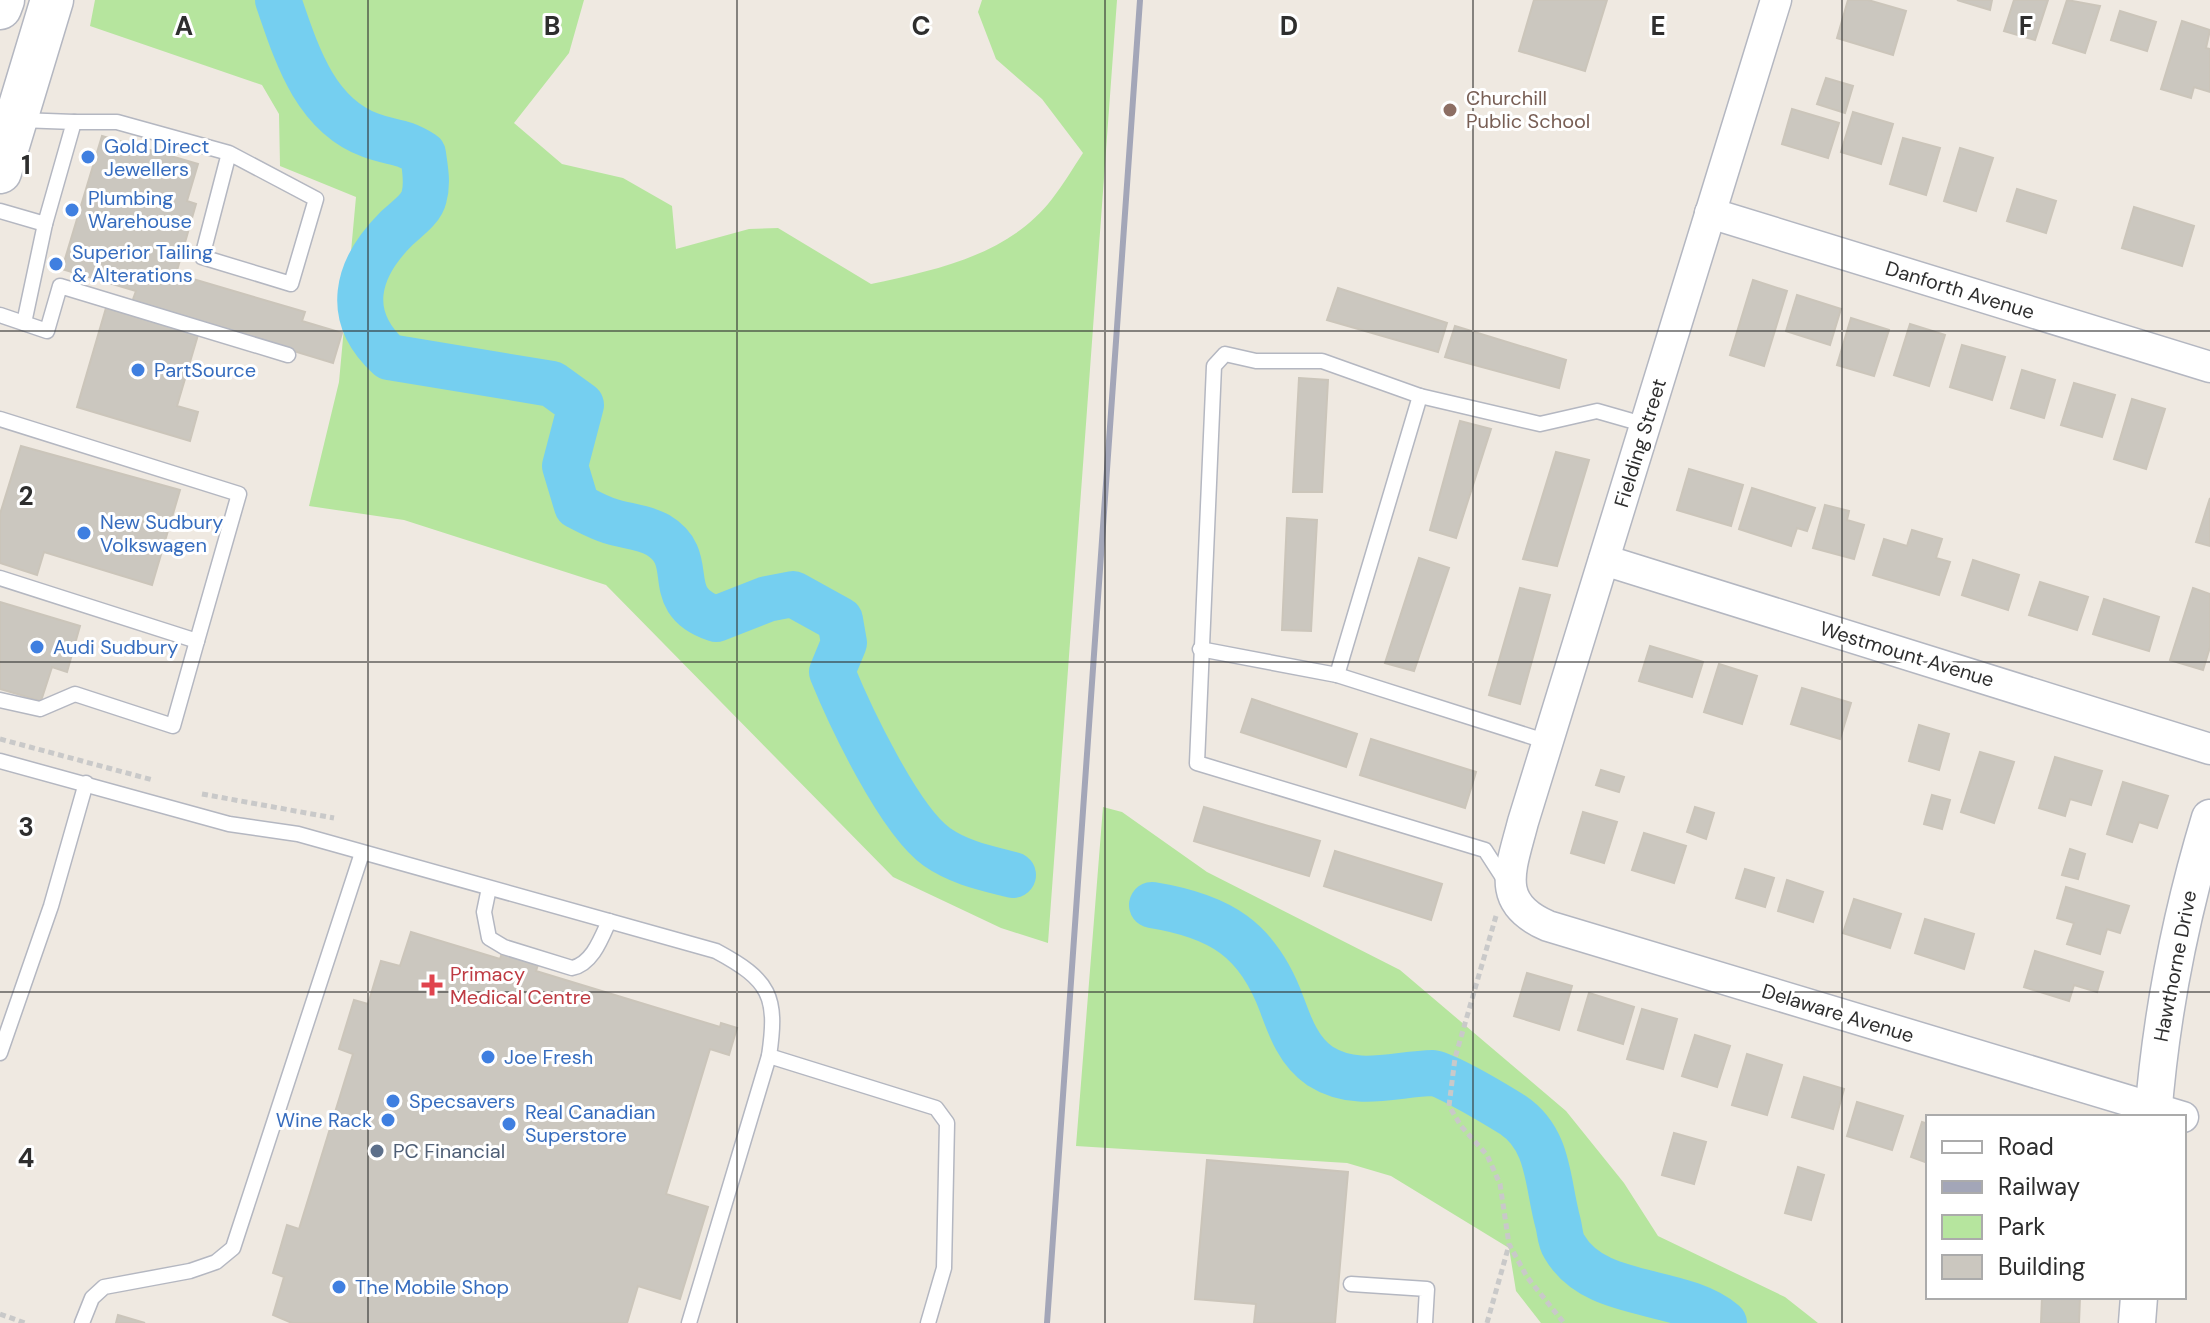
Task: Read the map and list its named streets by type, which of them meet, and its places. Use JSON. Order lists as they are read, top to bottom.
{
  "streets": {
    "street": [
      "Danforth Avenue",
      "Fielding Street",
      "Westmount Avenue",
      "Hawthorne Drive",
      "Delaware Avenue"
    ]
  },
  "crossings": [
    ["Danforth Avenue", "Fielding Street"],
    ["Fielding Street", "Westmount Avenue"],
    ["Fielding Street", "Delaware Avenue"],
    ["Hawthorne Drive", "Delaware Avenue"]
  ],
  "places": {
    "other": [
      "Churchill Public School",
      "Gold Direct Jewellers",
      "Plumbing Warehouse",
      "Superior Tailing & Alterations",
      "PartSource",
      "New Sudbury Volkswagen",
      "Audi Sudbury",
      "Joe Fresh",
      "Specsavers",
      "Wine Rack",
      "Real Canadian Superstore",
      "PC Financial",
      "The Mobile Shop"
    ],
    "health": ["Primacy Medical Centre"]
  },
  "legend": [
    "Road",
    "Railway",
    "Park",
    "Building"
  ],
  "grid": {
    "columns": [
      "A",
      "B",
      "C",
      "D",
      "E",
      "F"
    ],
    "rows": [
      "1",
      "2",
      "3",
      "4"
    ]
  }
}
